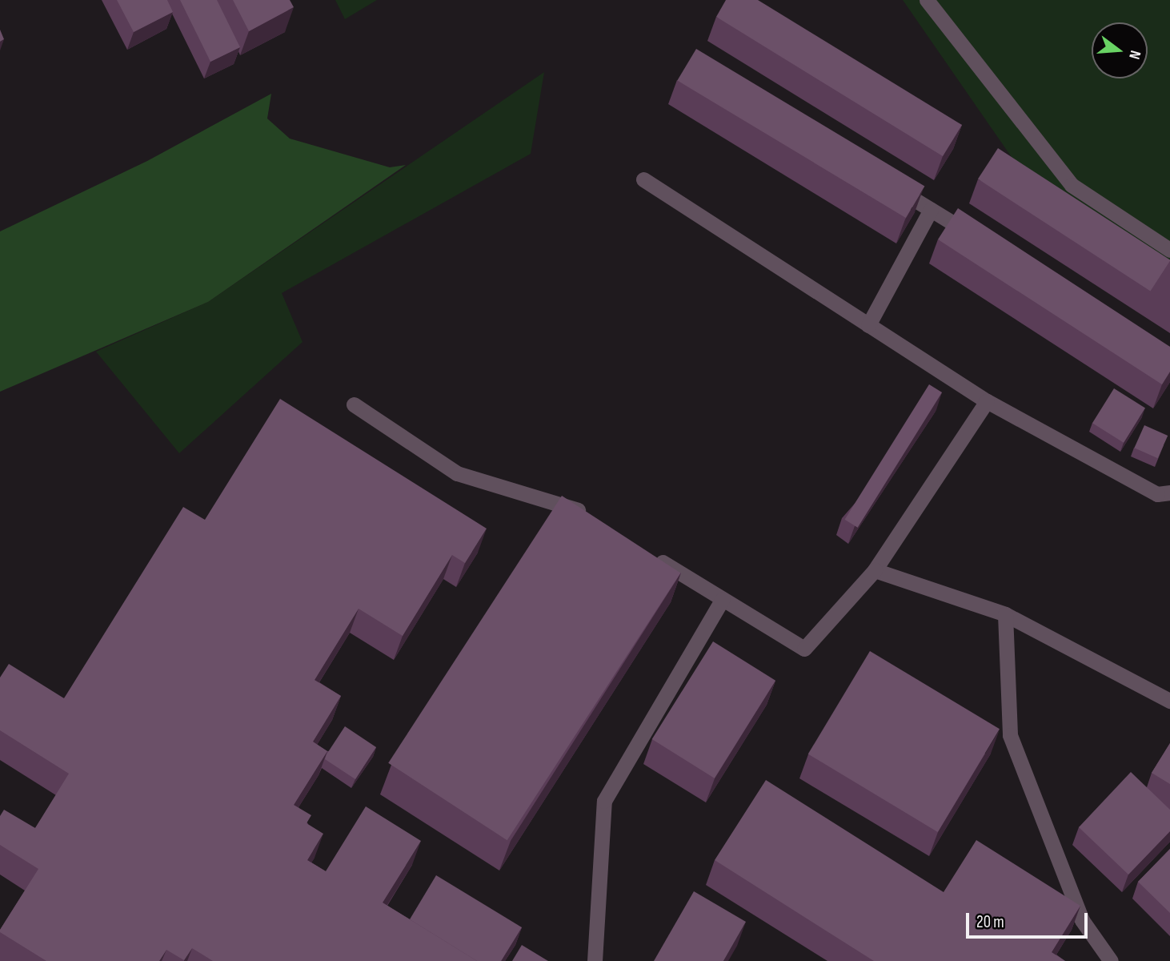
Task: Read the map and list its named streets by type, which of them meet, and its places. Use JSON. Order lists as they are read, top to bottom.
{
  "scale_bar": "20 m",
  "north": "right"
}
